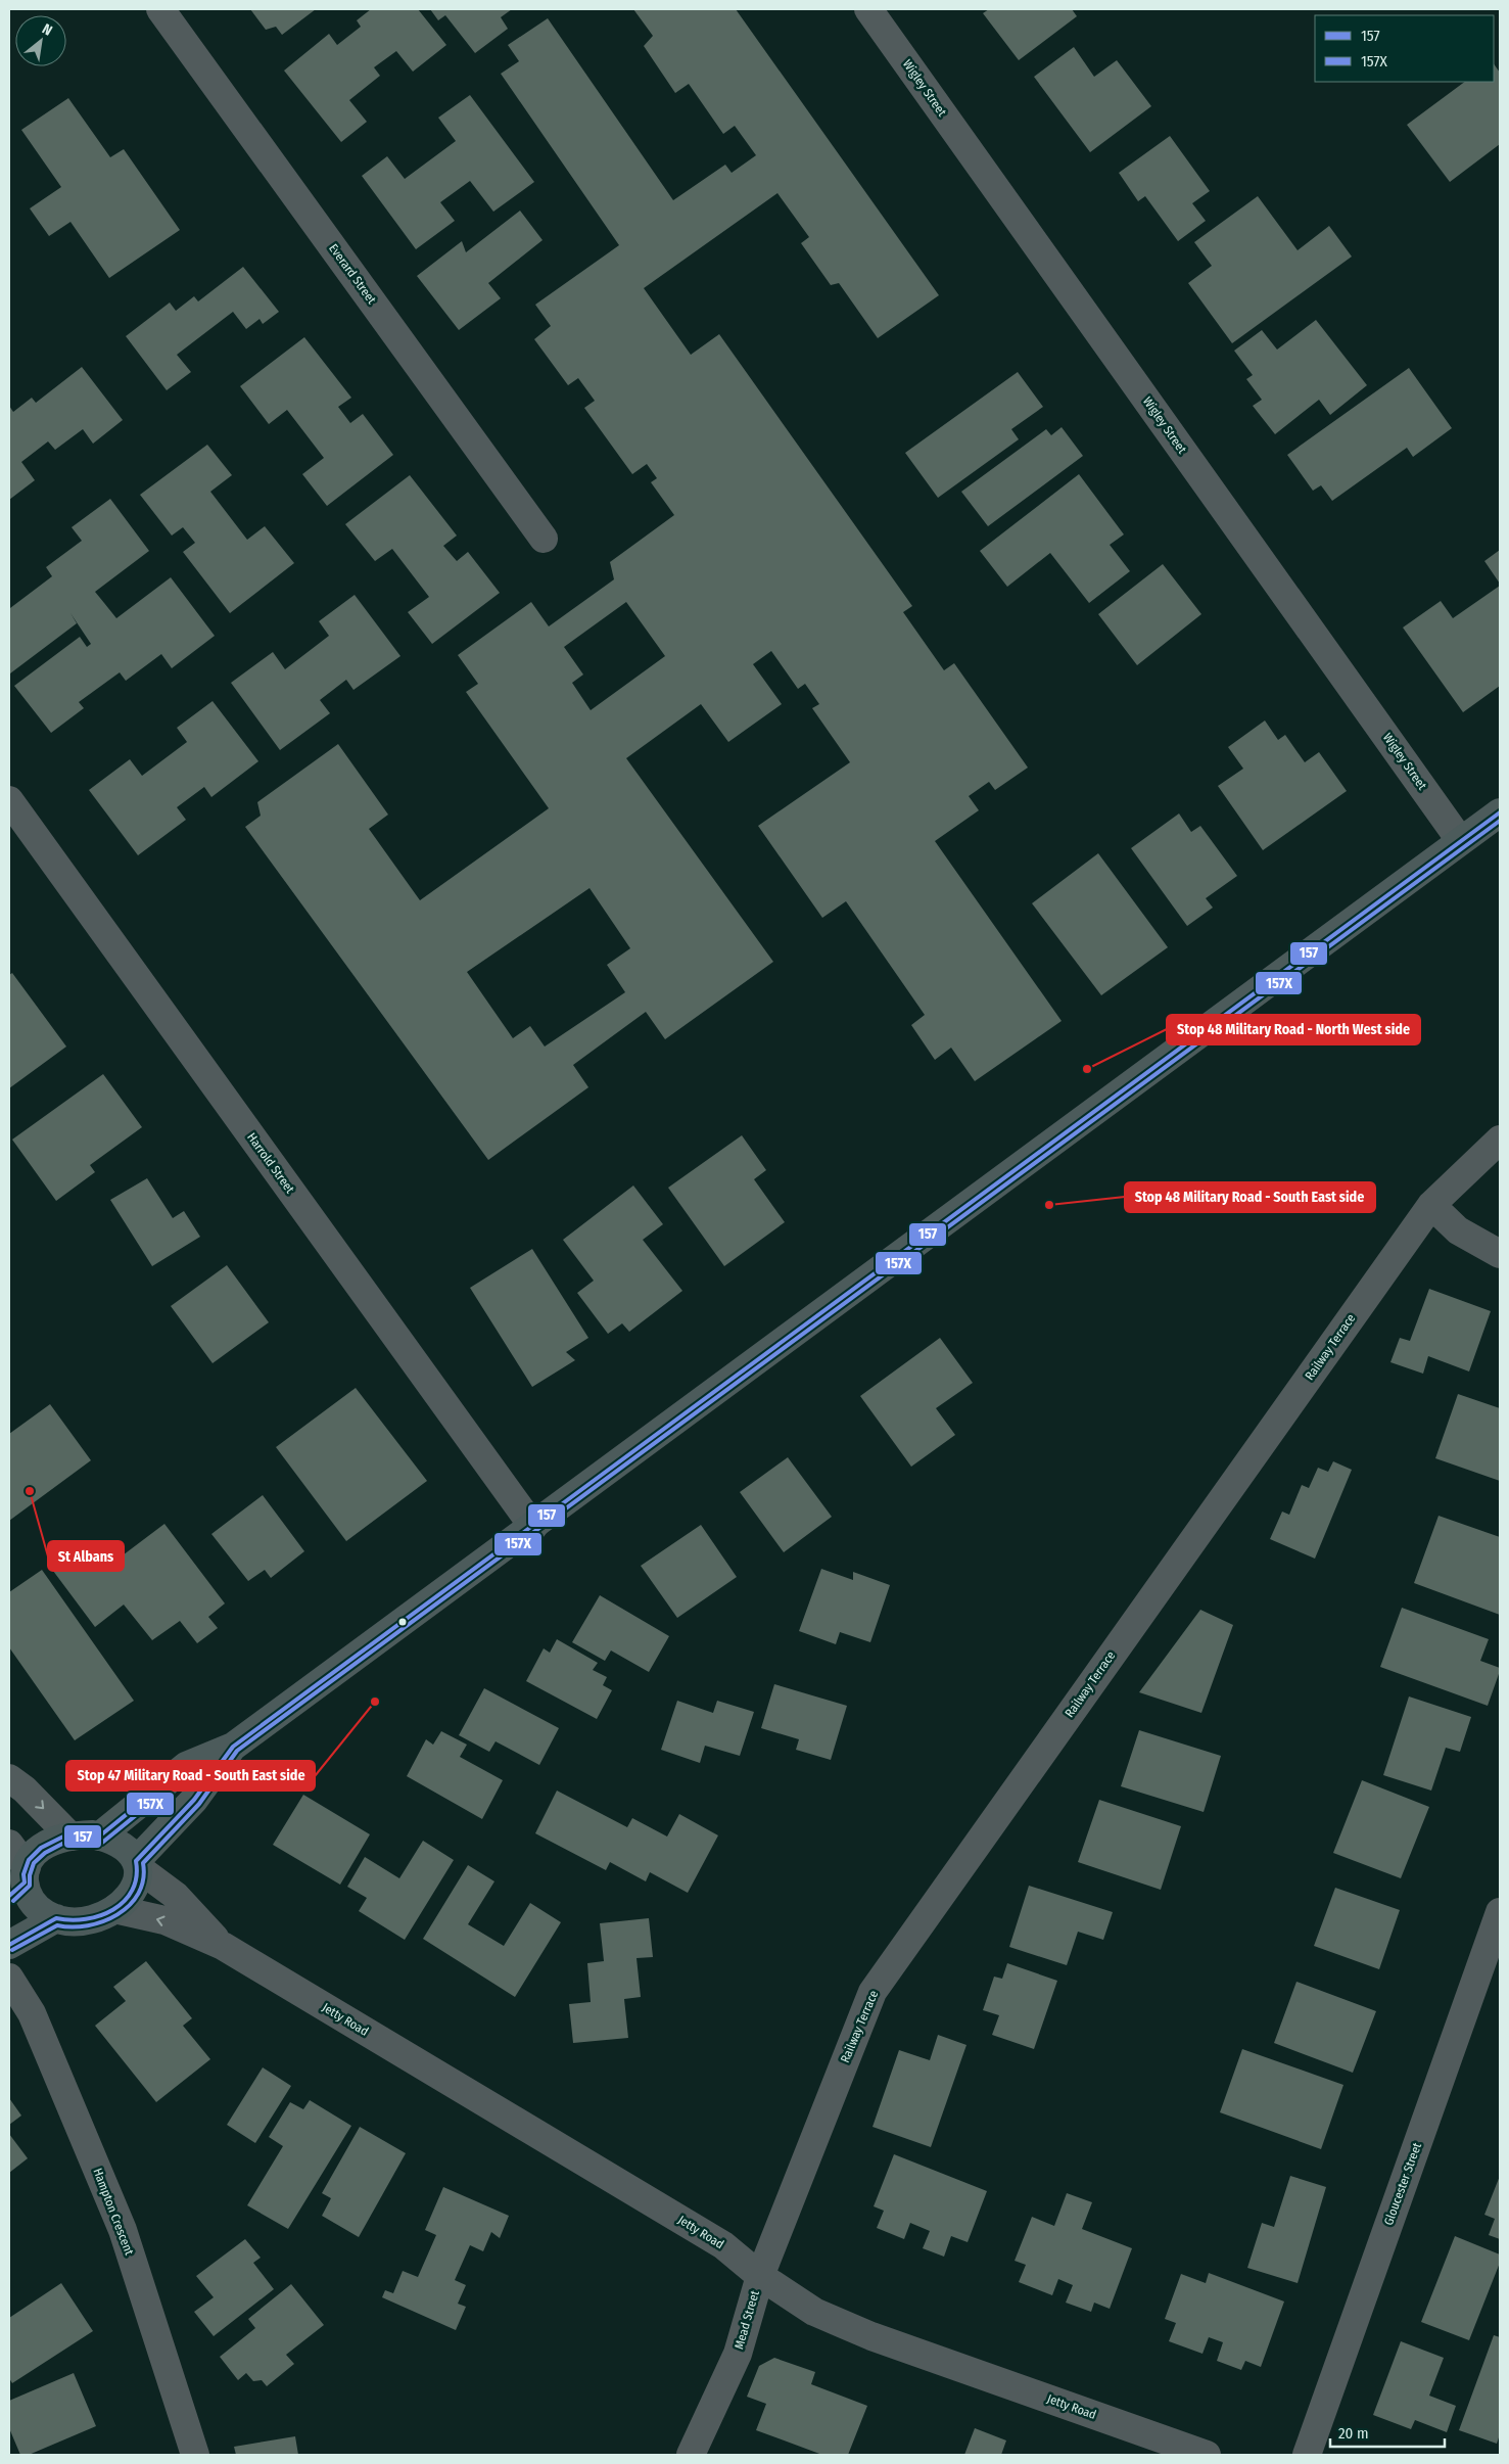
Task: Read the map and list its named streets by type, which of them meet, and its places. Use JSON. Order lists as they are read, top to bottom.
{
  "streets": {
    "street": [
      "Wigley Street",
      "Everard Street",
      "Harrold Street",
      "Railway Terrace",
      "Jetty Road",
      "Gloucester Street",
      "Hampton Crescent",
      "Mead Street"
    ]
  },
  "crossings": [
    ["Railway Terrace", "Jetty Road"],
    ["Railway Terrace", "Mead Street"],
    ["Jetty Road", "Mead Street"]
  ],
  "places": [
    "Stop 48 Military Road - North West side",
    "Stop 48 Military Road - South East side",
    "St Albans",
    "Stop 47 Military Road - South East side"
  ],
  "lines": ["transit line 157", "transit line 157X"],
  "legend": ["157", "157X"],
  "scale_bar": "20 m",
  "north": "top right"
}
